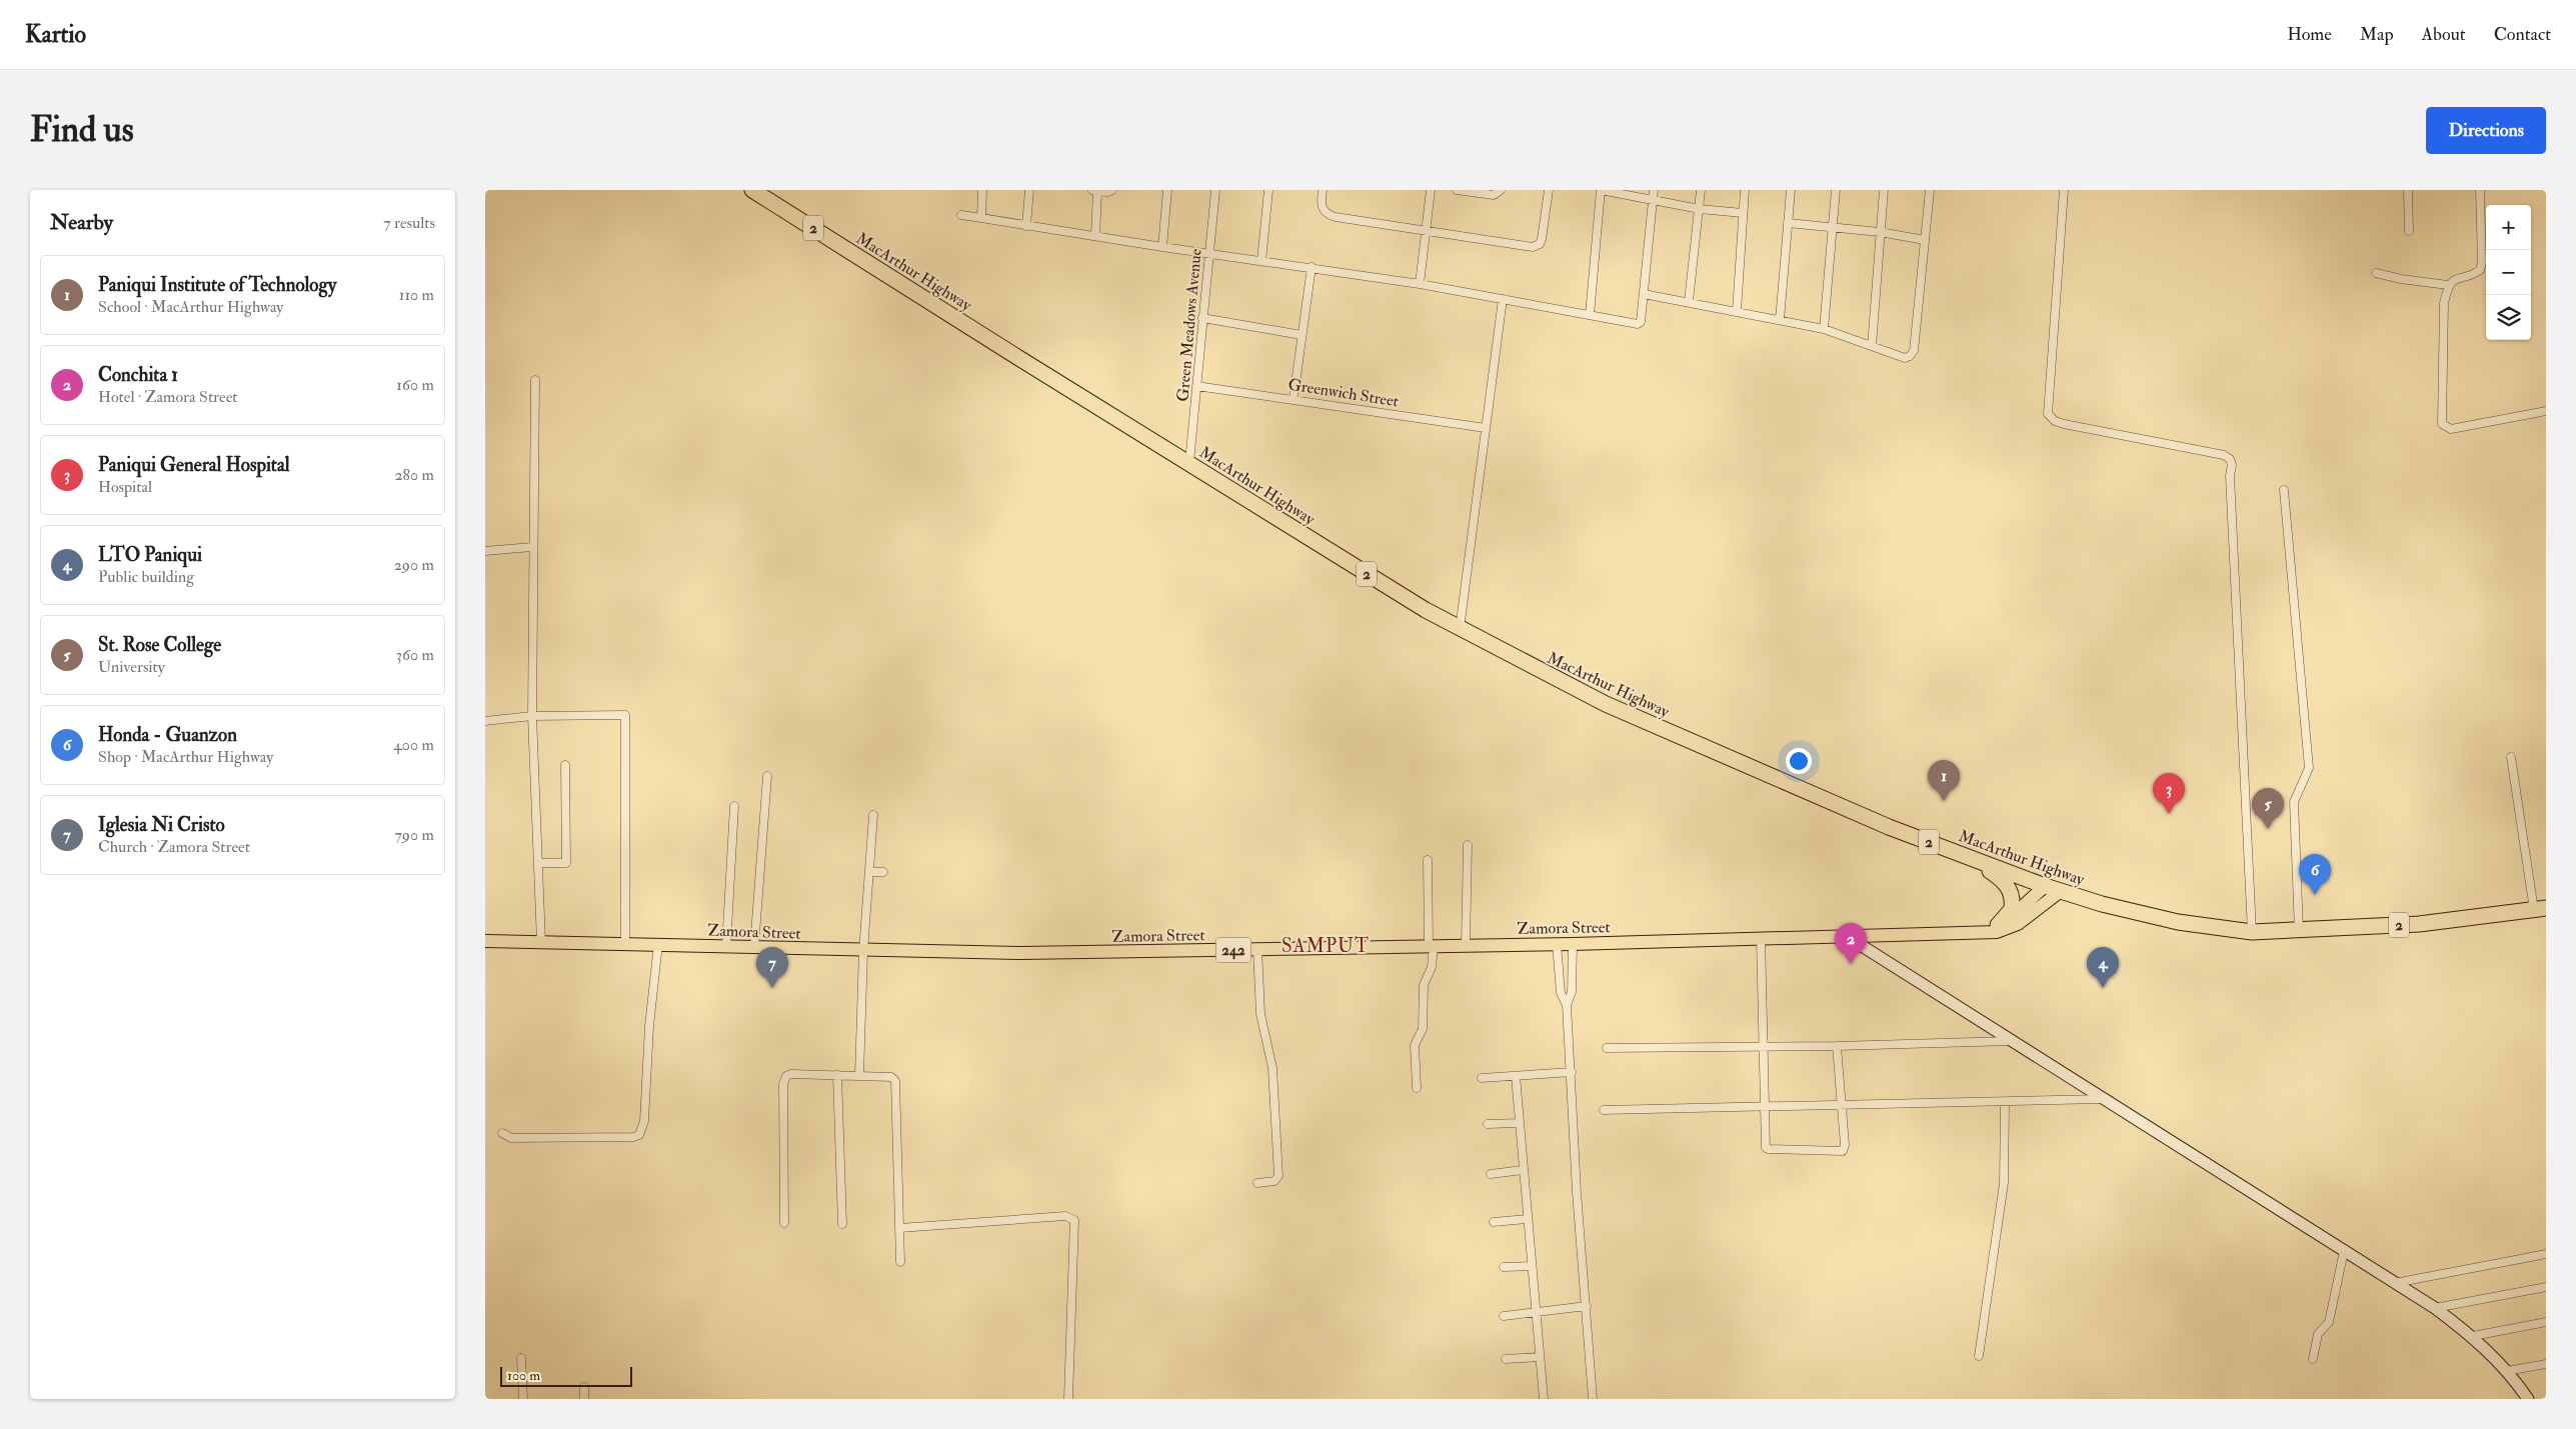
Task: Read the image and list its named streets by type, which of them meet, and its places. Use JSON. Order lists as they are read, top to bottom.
{
  "streets": {
    "highway": ["2", "MacArthur Highway"],
    "main road": ["Zamora Street", "242"],
    "street": ["Green Meadows Avenue", "Greenwich Street"]
  },
  "crossings": [
    ["MacArthur Highway", "Green Meadows Avenue"],
    ["MacArthur Highway", "Zamora Street"],
    ["Green Meadows Avenue", "Greenwich Street"]
  ],
  "districts": ["SAMPUT"],
  "scale_bar": "100 m",
  "page": {
    "header": "Kartio",
    "nav": [
      "Home",
      "Map",
      "About",
      "Contact"
    ],
    "buttons": "Directions",
    "title": "Find us",
    "heading": ["Nearby", "7 results"],
    "map_buttons": ["+", "−"],
    "list": [
      {
        "mark": "1",
        "name": "Paniqui Institute of Technology",
        "note": "School · MacArthur Highway",
        "value": "110 m"
      },
      {
        "mark": "2",
        "name": "Conchita 1",
        "note": "Hotel · Zamora Street",
        "value": "160 m"
      },
      {
        "mark": "3",
        "name": "Paniqui General Hospital",
        "note": "Hospital",
        "value": "280 m"
      },
      {
        "mark": "4",
        "name": "LTO Paniqui",
        "note": "Public building",
        "value": "290 m"
      },
      {
        "mark": "5",
        "name": "St. Rose College",
        "note": "University",
        "value": "360 m"
      },
      {
        "mark": "6",
        "name": "Honda - Guanzon",
        "note": "Shop · MacArthur Highway",
        "value": "400 m"
      },
      {
        "mark": "7",
        "name": "Iglesia Ni Cristo",
        "note": "Church · Zamora Street",
        "value": "790 m"
      }
    ],
    "pins": [
      "1",
      "3",
      "5",
      "6",
      "2",
      "4",
      "7"
    ],
    "scale": "100 m"
  }
}
